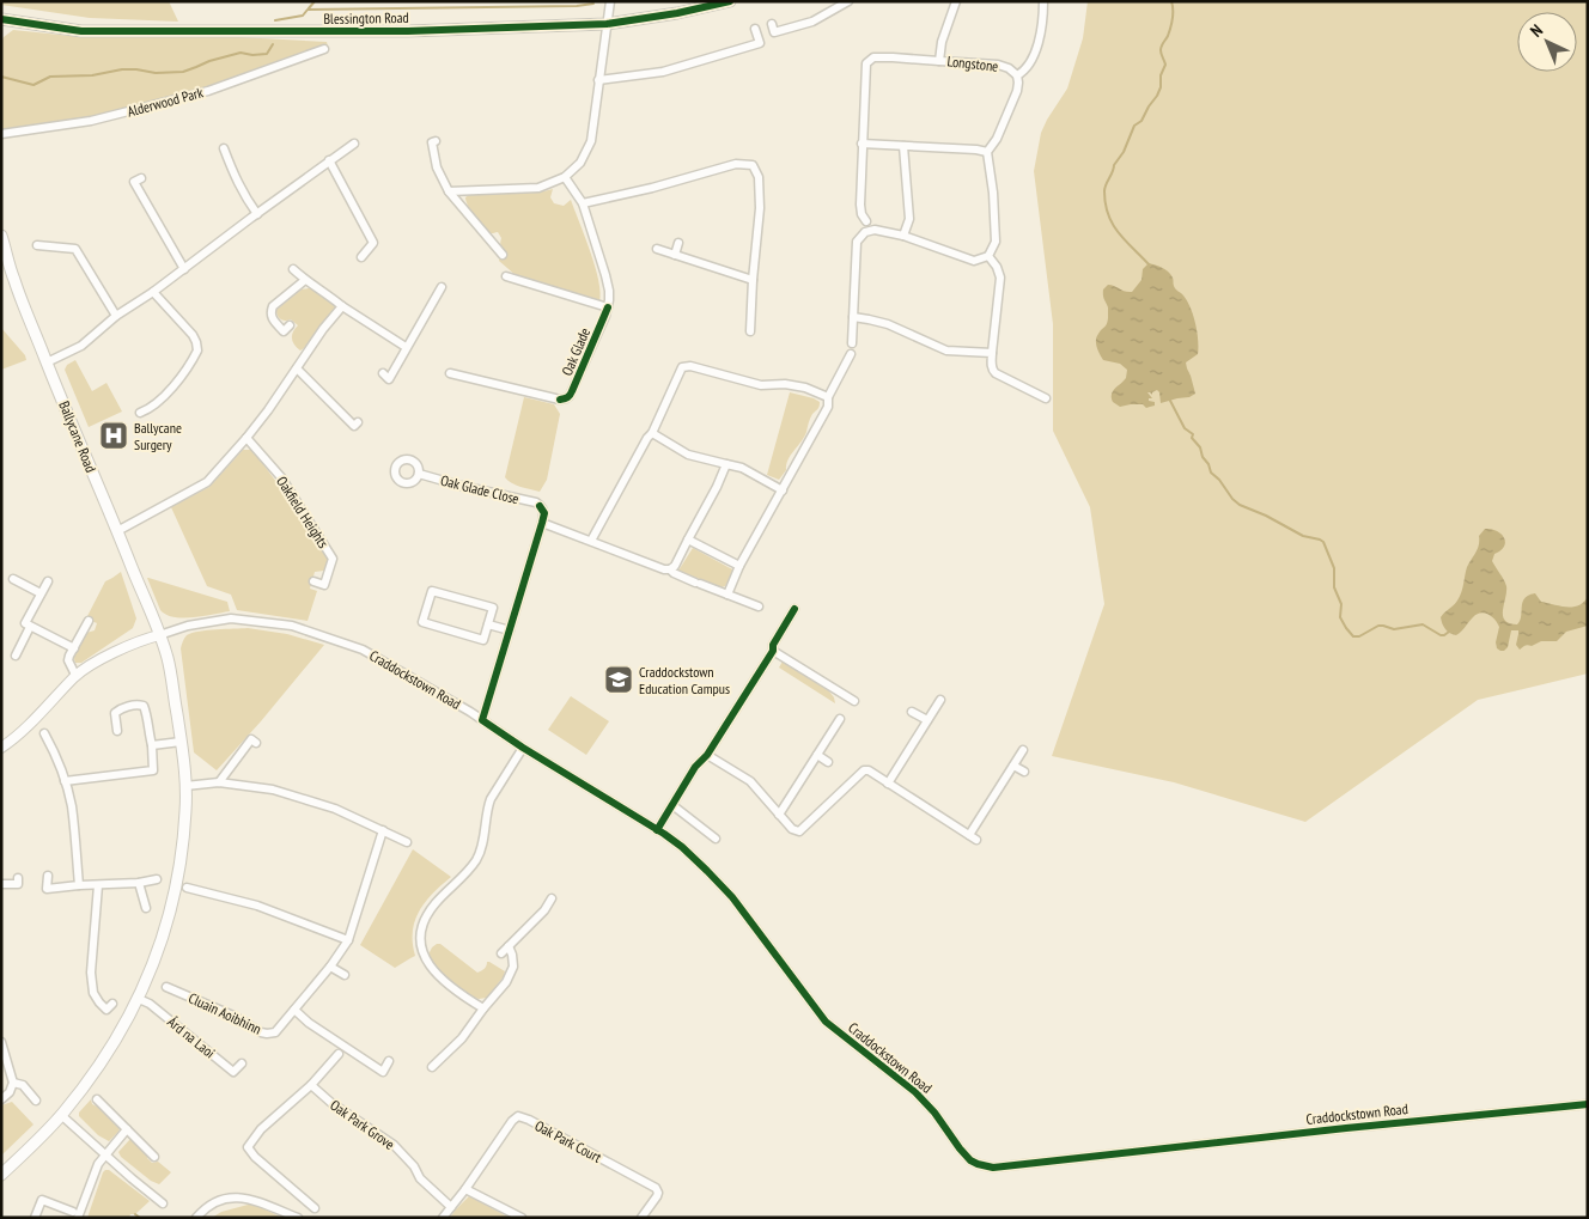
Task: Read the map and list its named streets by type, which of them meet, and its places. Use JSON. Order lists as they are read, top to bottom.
{
  "streets": {
    "main road": ["Blessington Road", "Ballycane Road"],
    "street": [
      "Longstone",
      "Alderwood Park",
      "Oak Glade",
      "Oak Glade Close",
      "Oakfield Heights",
      "Craddockstown Road",
      "Cluain Aoibhinn",
      "Árd na Laoi",
      "Oak Park Grove",
      "Oak Park Court"
    ]
  },
  "crossings": [
    ["Ballycane Road", "Craddockstown Road"],
    ["Ballycane Road", "Árd na Laoi"],
    ["Oak Park Grove", "Oak Park Court"]
  ],
  "places": {
    "hospital": ["Ballycane Surgery"],
    "school or university": ["Craddockstown Education Campus"]
  },
  "north": "top left"
}
